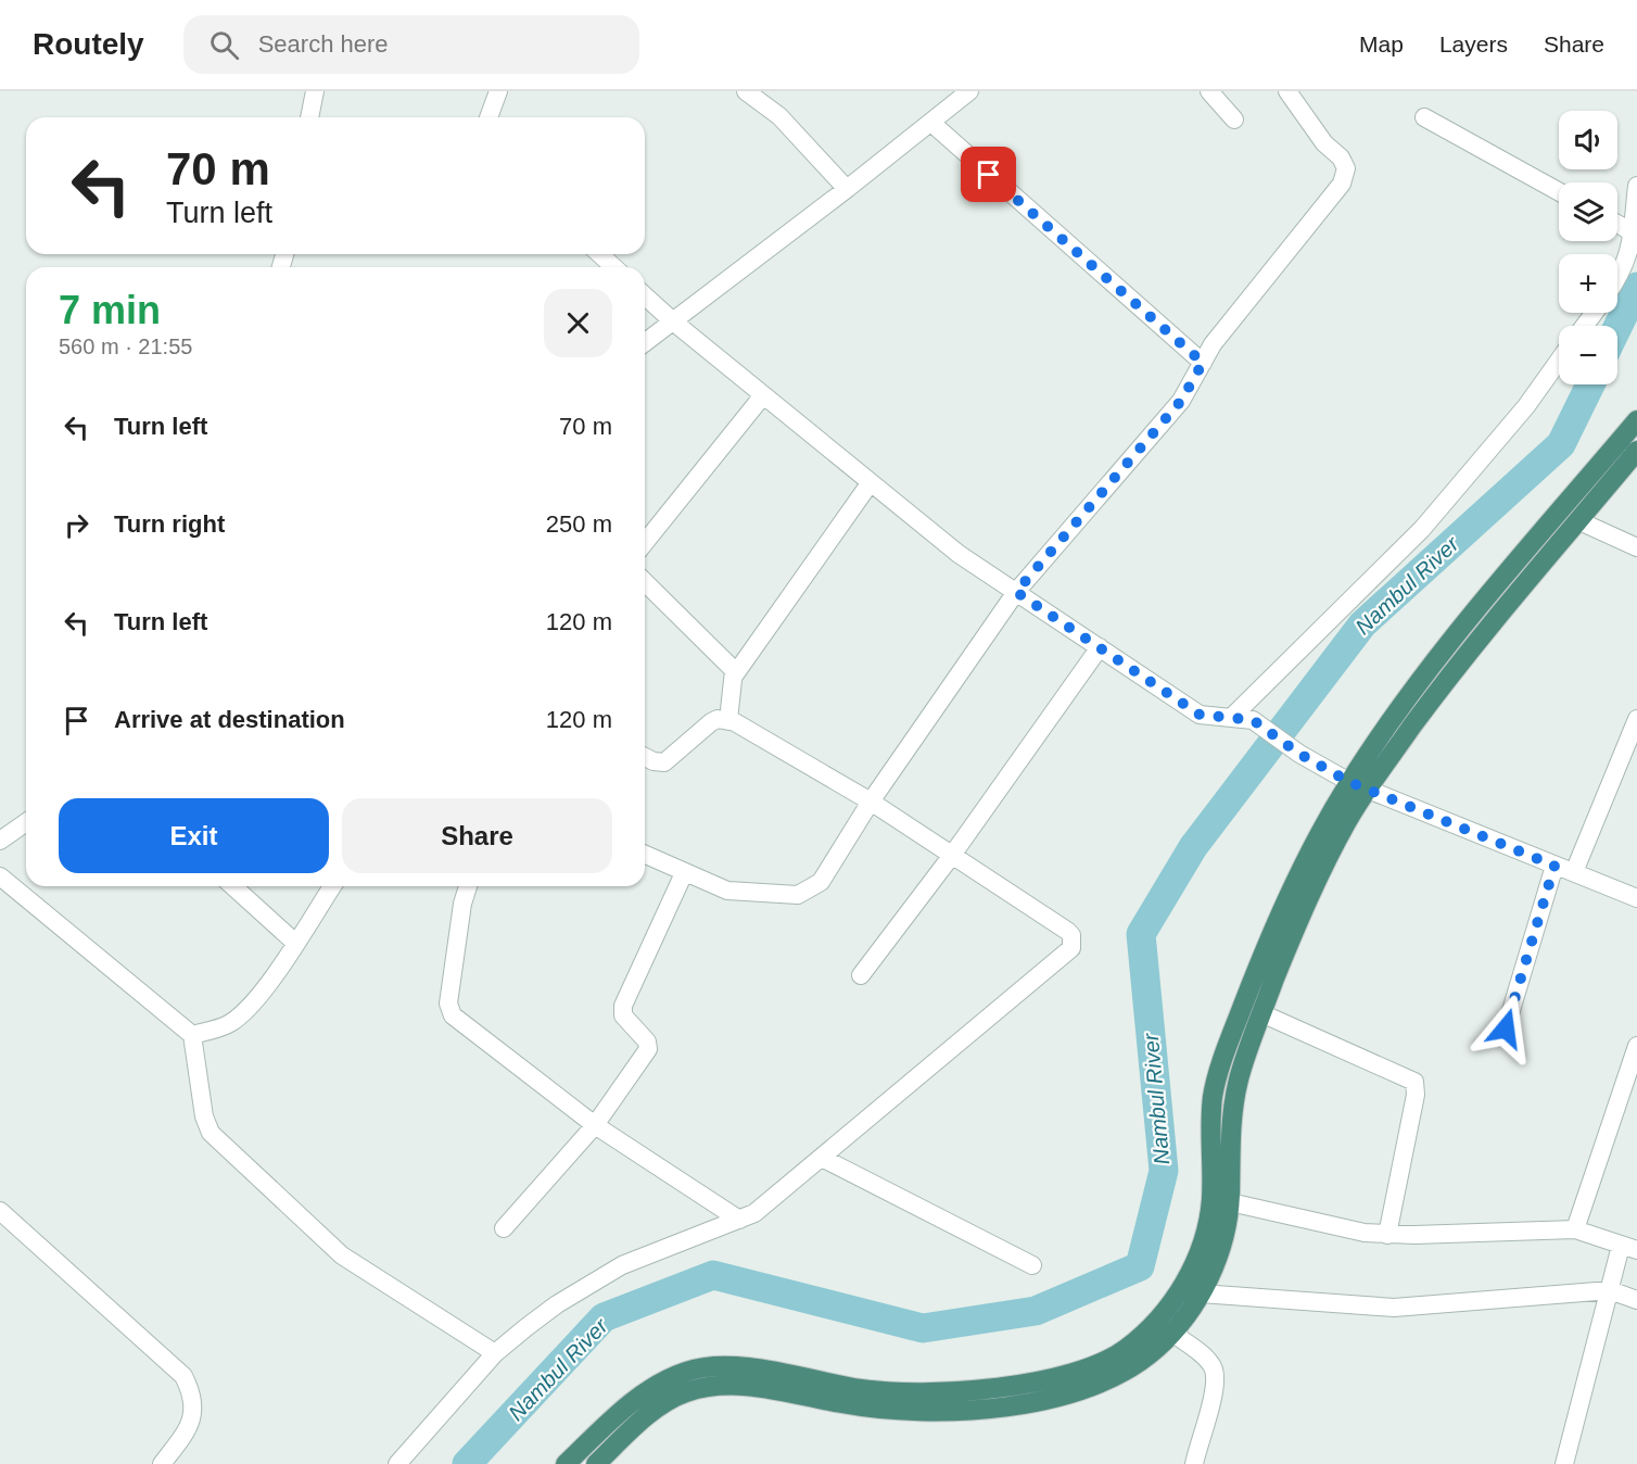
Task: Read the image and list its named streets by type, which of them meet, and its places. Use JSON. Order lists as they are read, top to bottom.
{
  "water": ["Nambul River"],
  "page": {
    "header": "Routely",
    "search": "Search here",
    "nav": ["Map", "Layers", "Share"],
    "map_buttons": ["+", "−"],
    "turn": ["70 m", "Turn left"],
    "heading": ["7 min", "560 m · 21:55"],
    "list": [
      {
        "name": "Turn left",
        "value": "70 m"
      },
      {
        "name": "Turn right",
        "value": "250 m"
      },
      {
        "name": "Turn left",
        "value": "120 m"
      },
      {
        "name": "Arrive at destination",
        "value": "120 m"
      }
    ],
    "buttons": ["Exit", "Share"]
  }
}
